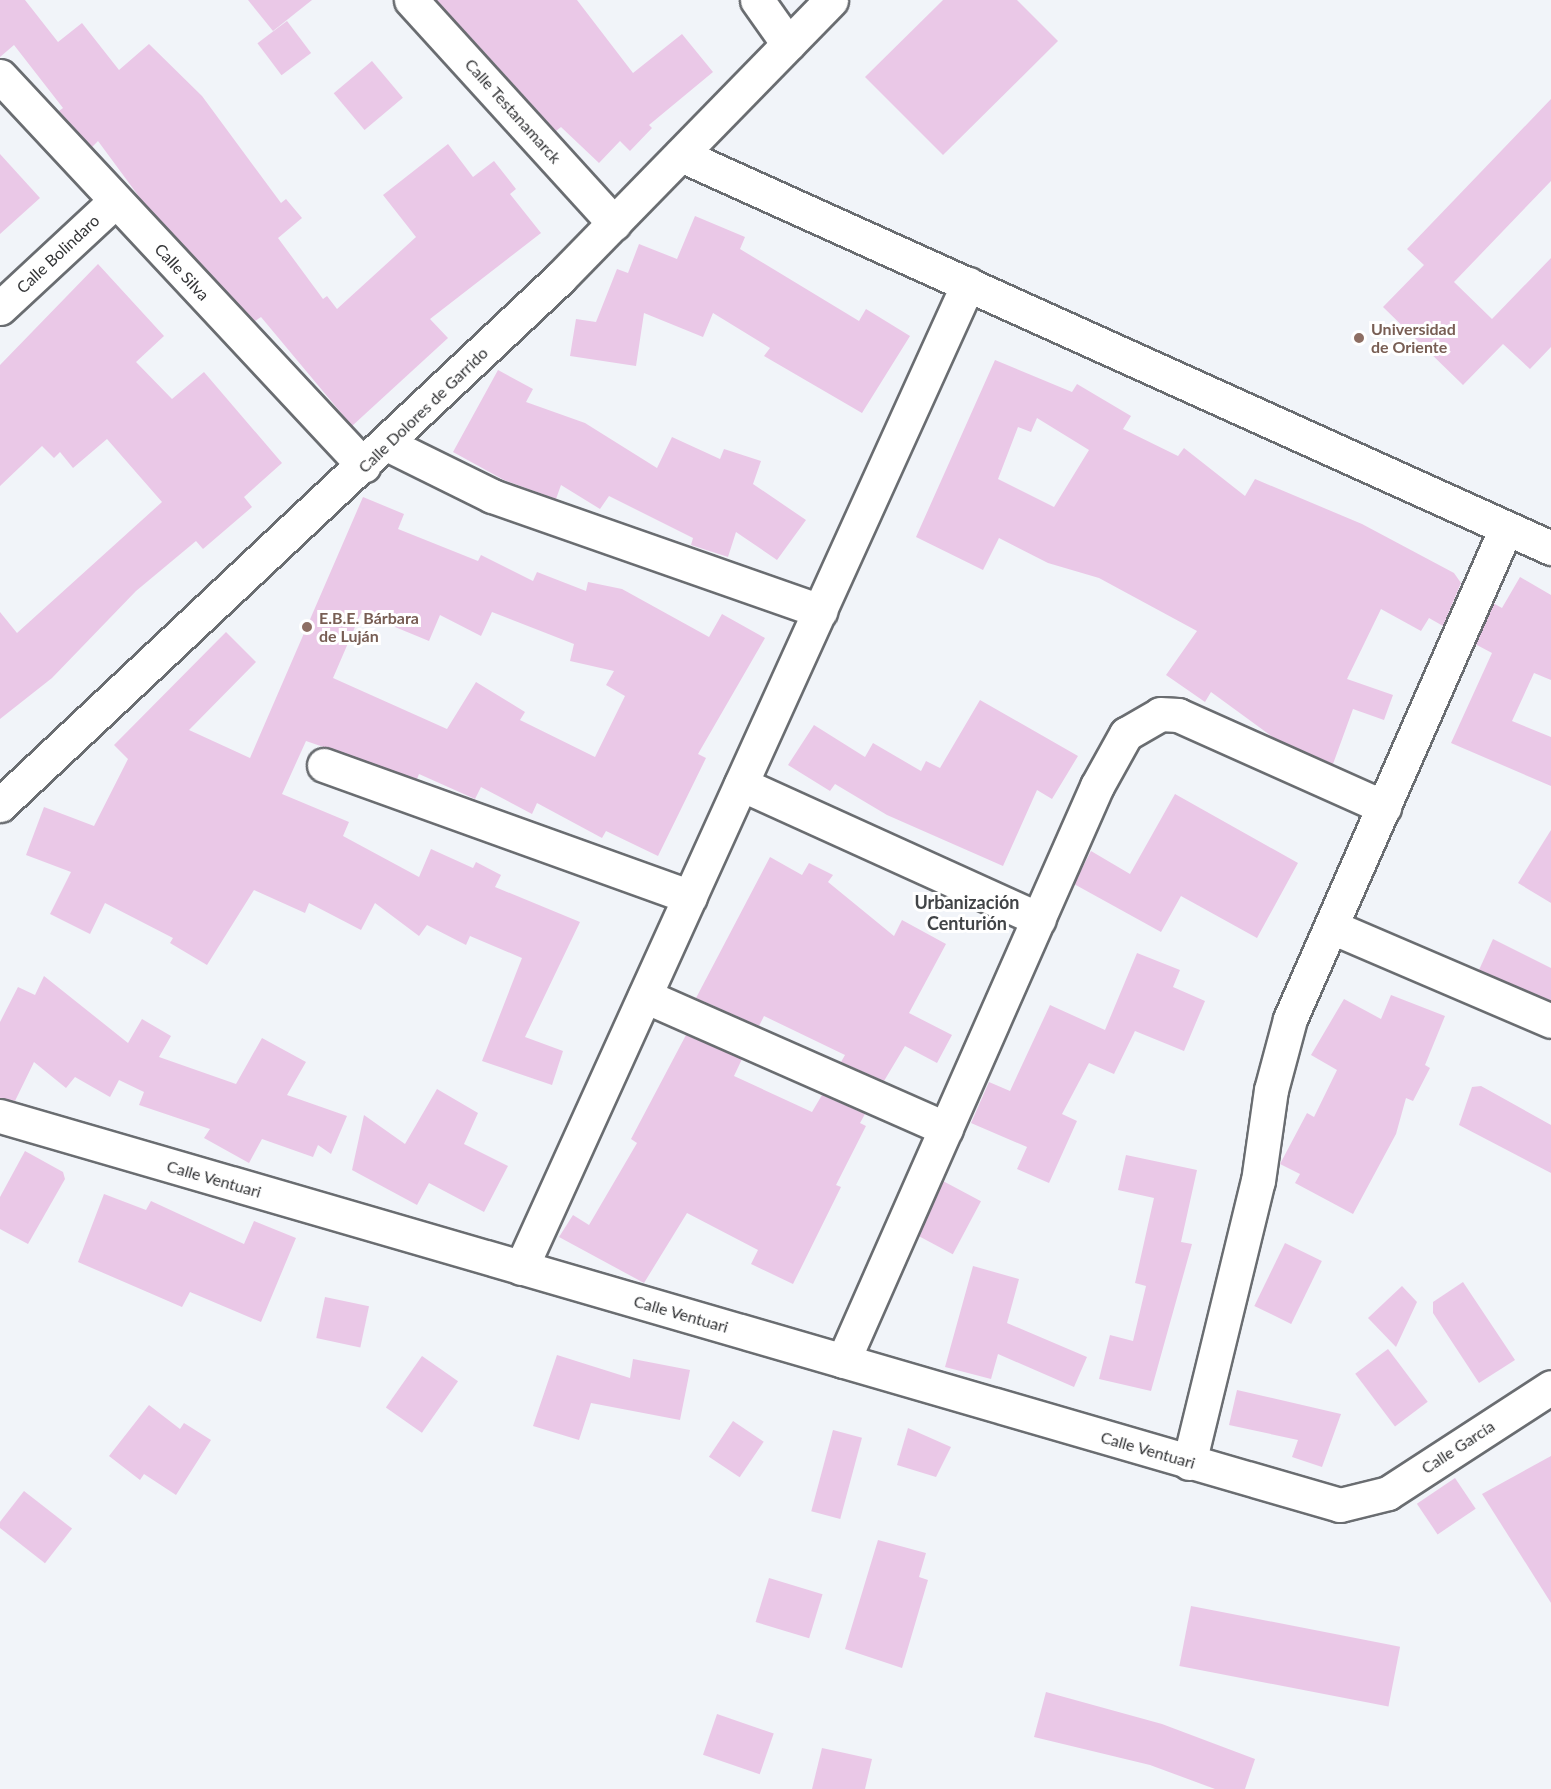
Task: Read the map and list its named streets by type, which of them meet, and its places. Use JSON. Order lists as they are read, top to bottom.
{
  "streets": {
    "street": [
      "Calle Testanamarck",
      "Calle Bolindaro",
      "Calle Silva",
      "Calle Dolores de Garrido",
      "Calle Ventuari",
      "Calle García"
    ]
  },
  "crossings": [
    ["Calle Testanamarck", "Calle Dolores de Garrido"],
    ["Calle Bolindaro", "Calle Silva"],
    ["Calle Silva", "Calle Dolores de Garrido"],
    ["Calle Ventuari", "Calle García"]
  ],
  "districts": ["Urbanización Centurión"],
  "places": ["Universidad de Oriente", "E.B.E. Bárbara de Luján"]
}
